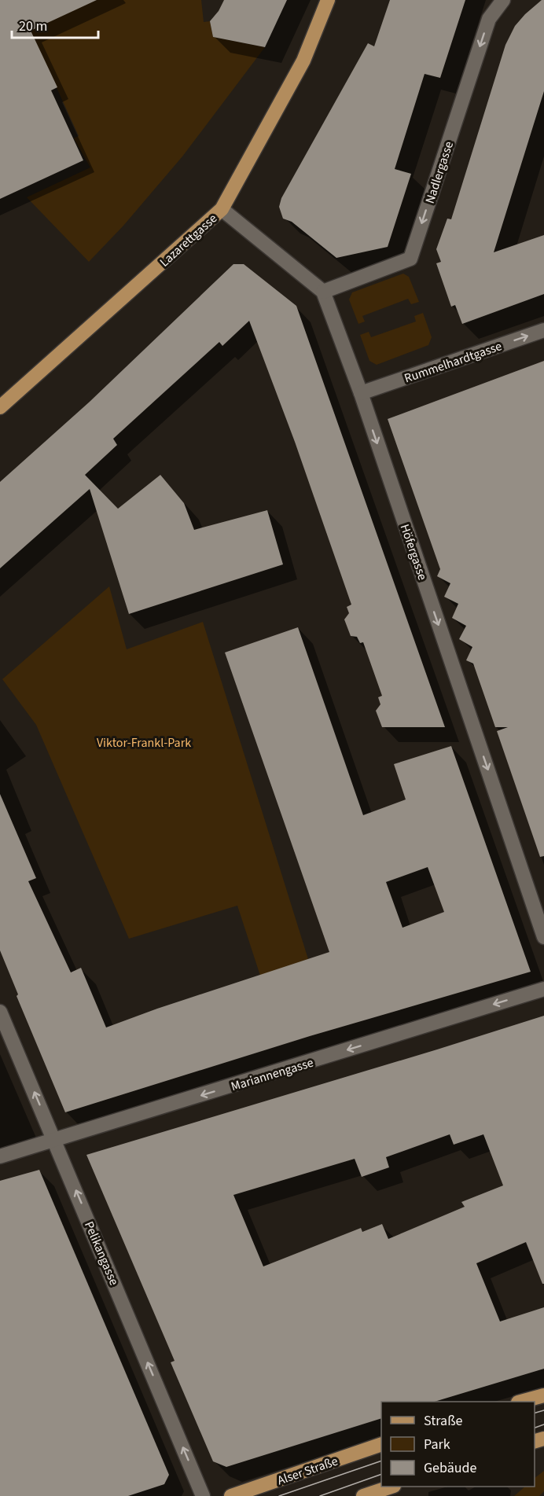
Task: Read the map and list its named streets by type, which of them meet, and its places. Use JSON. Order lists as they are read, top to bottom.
{
  "streets": {
    "main road": ["Lazarettgasse", "Alser Straße"],
    "street": [
      "Nadlergasse",
      "Rummelhardtgasse",
      "Höfergasse",
      "Mariannengasse",
      "Pelikangasse"
    ]
  },
  "crossings": [
    ["Nadlergasse", "Höfergasse"],
    ["Rummelhardtgasse", "Höfergasse"],
    ["Mariannengasse", "Pelikangasse"]
  ],
  "one_way": [
    "Nadlergasse",
    "Rummelhardtgasse",
    "Höfergasse",
    "Mariannengasse",
    "Pelikangasse"
  ],
  "parks": ["Viktor-Frankl-Park"],
  "legend": ["Straße", "Park", "Gebäude"],
  "scale_bar": "20 m"
}
